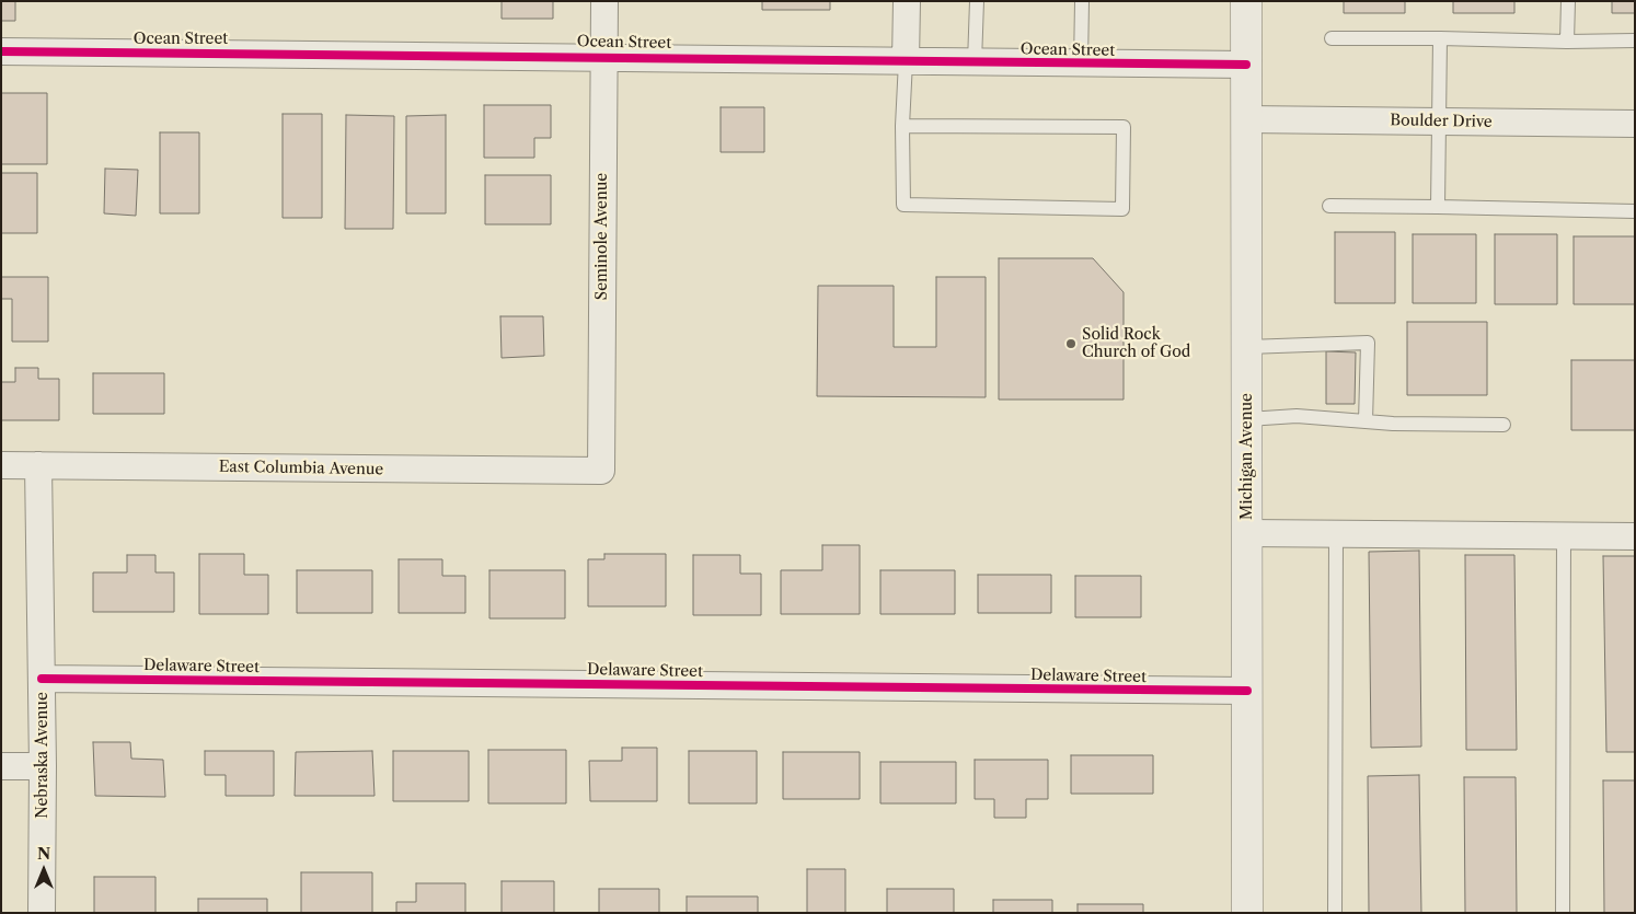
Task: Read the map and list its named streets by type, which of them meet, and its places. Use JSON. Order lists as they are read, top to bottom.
{
  "streets": {
    "main road": ["Michigan Avenue"],
    "street": [
      "Ocean Street",
      "Boulder Drive",
      "Seminole Avenue",
      "East Columbia Avenue",
      "Delaware Street",
      "Nebraska Avenue"
    ]
  },
  "crossings": [
    ["Ocean Street", "Seminole Avenue"],
    ["Ocean Street", "Michigan Avenue"],
    ["Boulder Drive", "Michigan Avenue"],
    ["Seminole Avenue", "East Columbia Avenue"],
    ["Michigan Avenue", "Delaware Street"],
    ["East Columbia Avenue", "Nebraska Avenue"],
    ["Delaware Street", "Nebraska Avenue"]
  ],
  "places": ["Solid Rock Church of God"],
  "north": "top"
}
